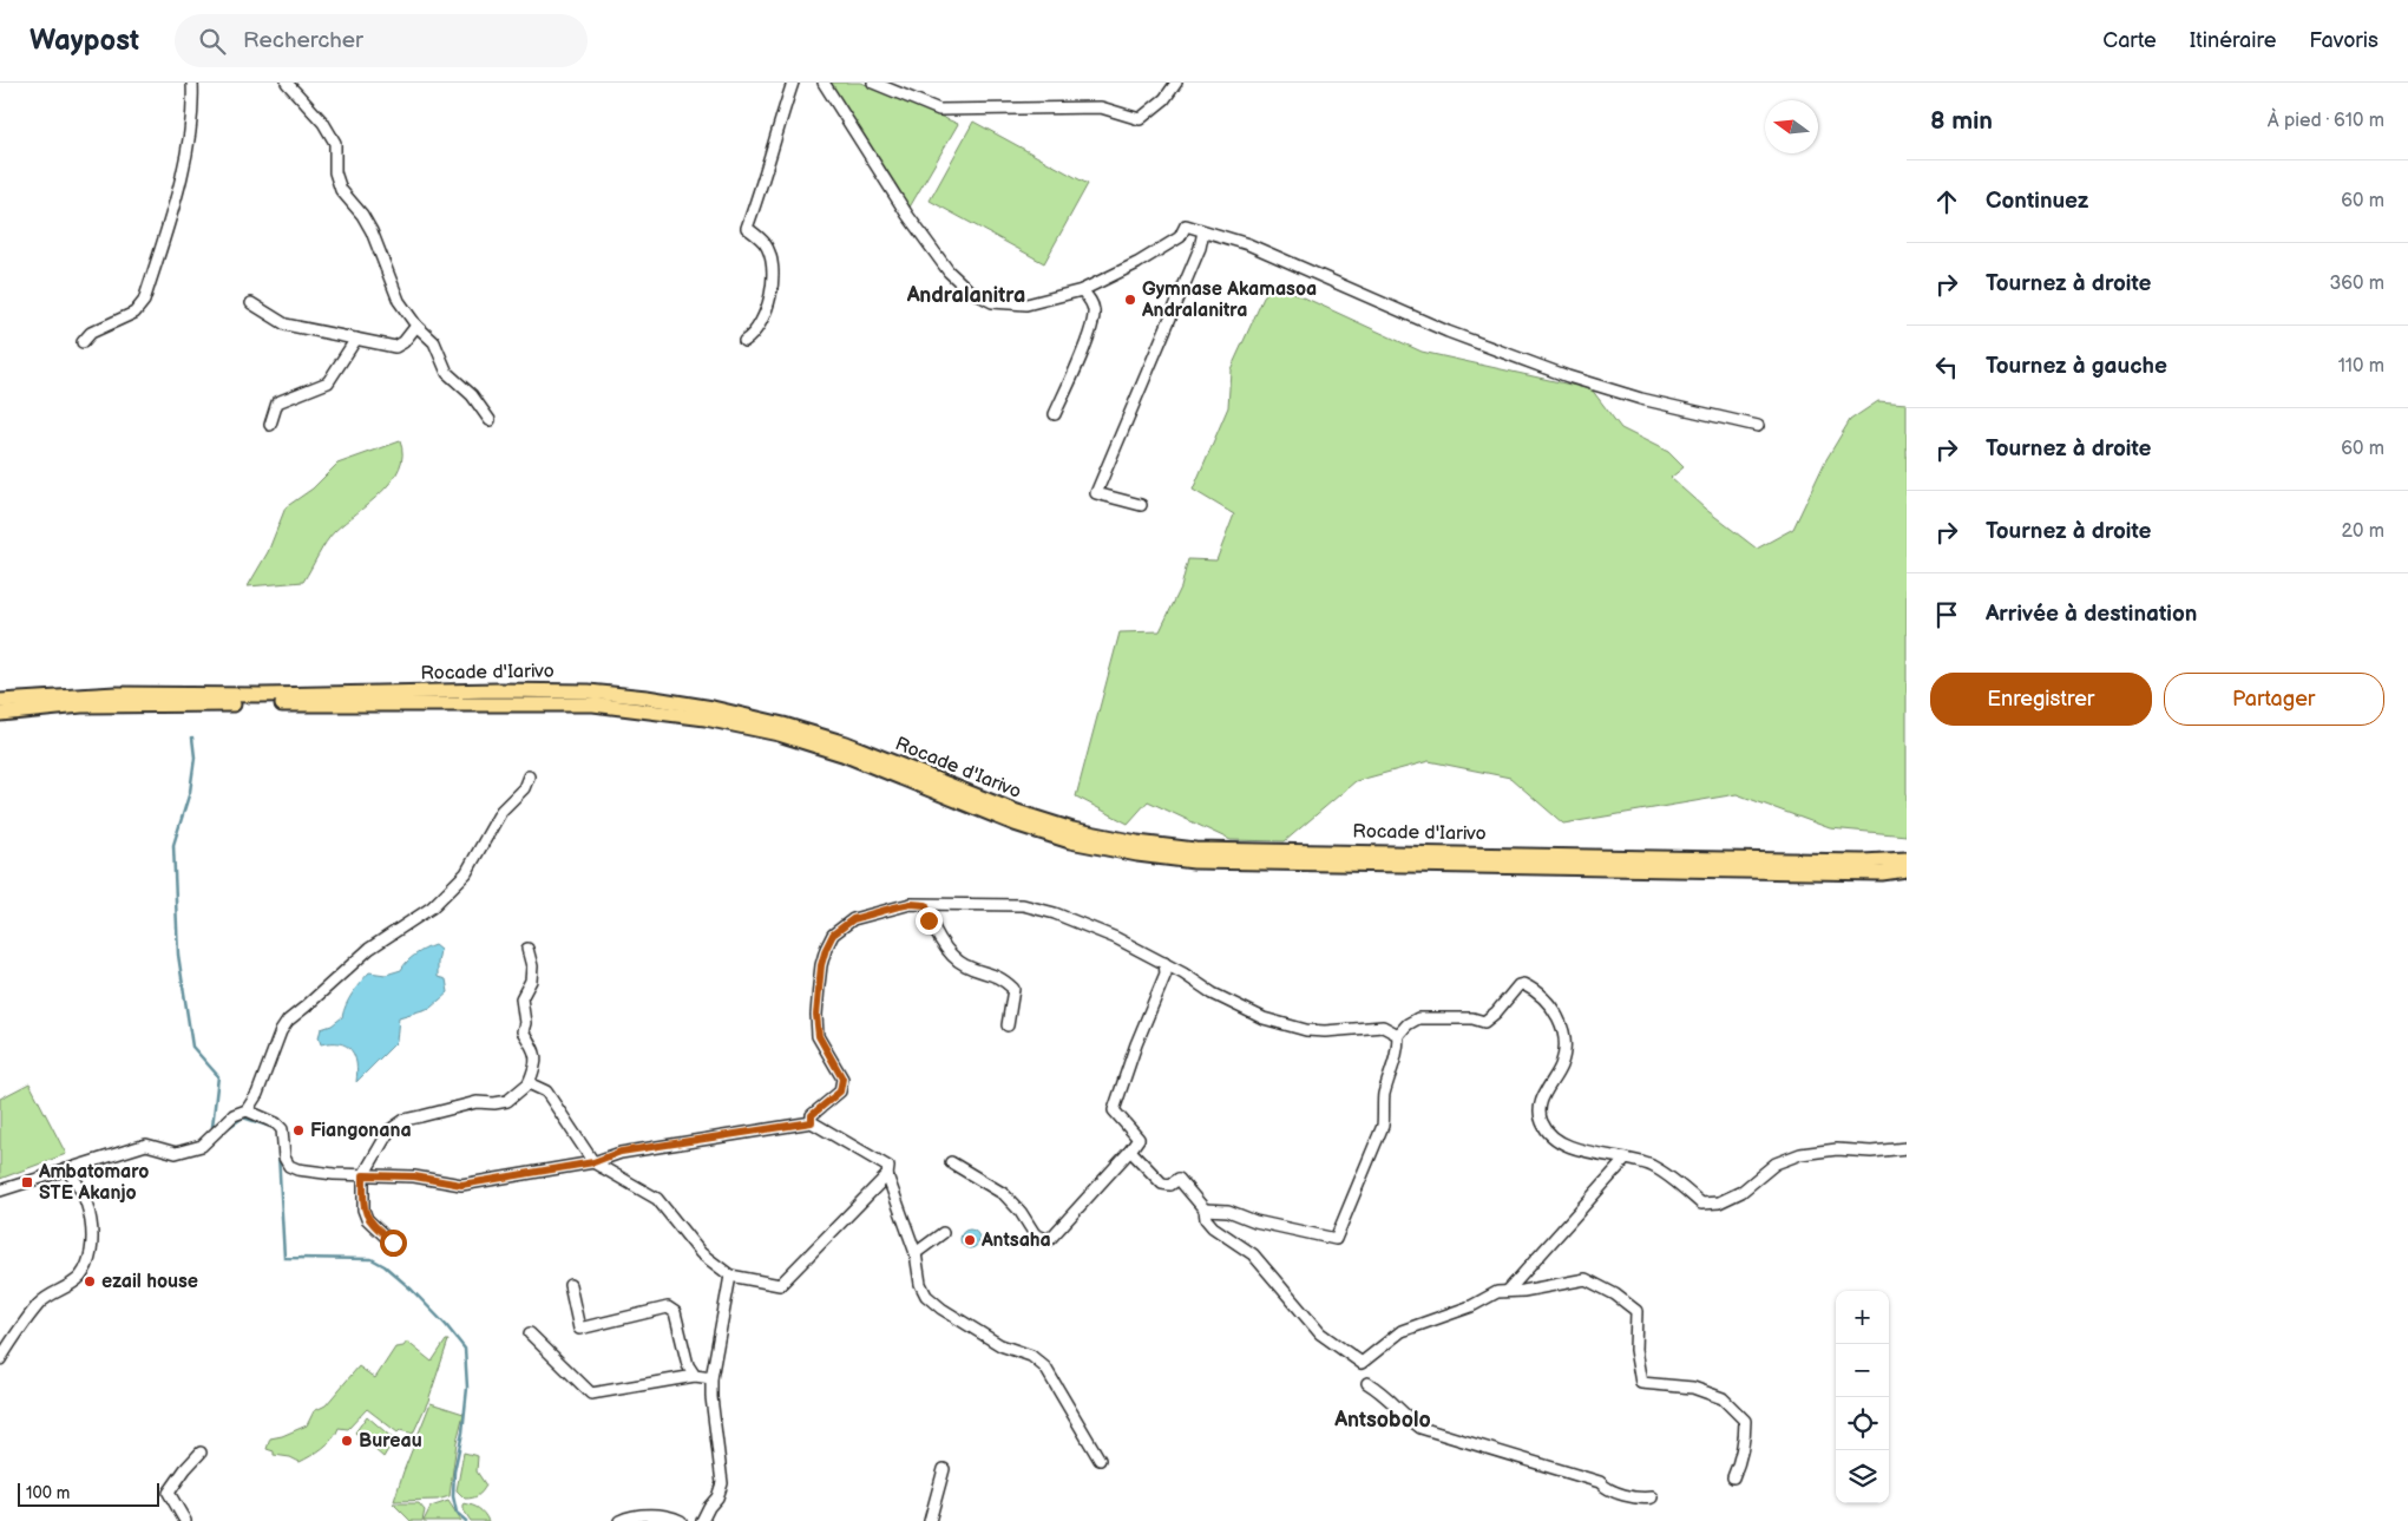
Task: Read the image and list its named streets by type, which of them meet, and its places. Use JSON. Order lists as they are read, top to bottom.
{
  "streets": {
    "main road": ["Rocade d'Iarivo"]
  },
  "districts": ["Andralanitra", "Antsobolo"],
  "places": {
    "other": [
      "Gymnase Akamasoa Andralanitra",
      "Fiangonana",
      "Antsaha",
      "ezail house",
      "Bureau"
    ],
    "transit": ["Ambatomaro STE Akanjo"]
  },
  "scale_bar": "100 m",
  "north": "left",
  "page": {
    "header": "Waypost",
    "search": "Rechercher",
    "nav": ["Carte", "Itinéraire", "Favoris"],
    "heading": ["8 min", "À pied · 610 m"],
    "list": [
      ["Continuez", "60 m"],
      ["Tournez à droite", "360 m"],
      ["Tournez à gauche", "110 m"],
      ["Tournez à droite", "60 m"],
      ["Tournez à droite", "20 m"],
      "Arrivée à destination"
    ],
    "buttons": ["Enregistrer", "Partager"],
    "map_buttons": ["+", "−"],
    "scale": "100 m"
  }
}
